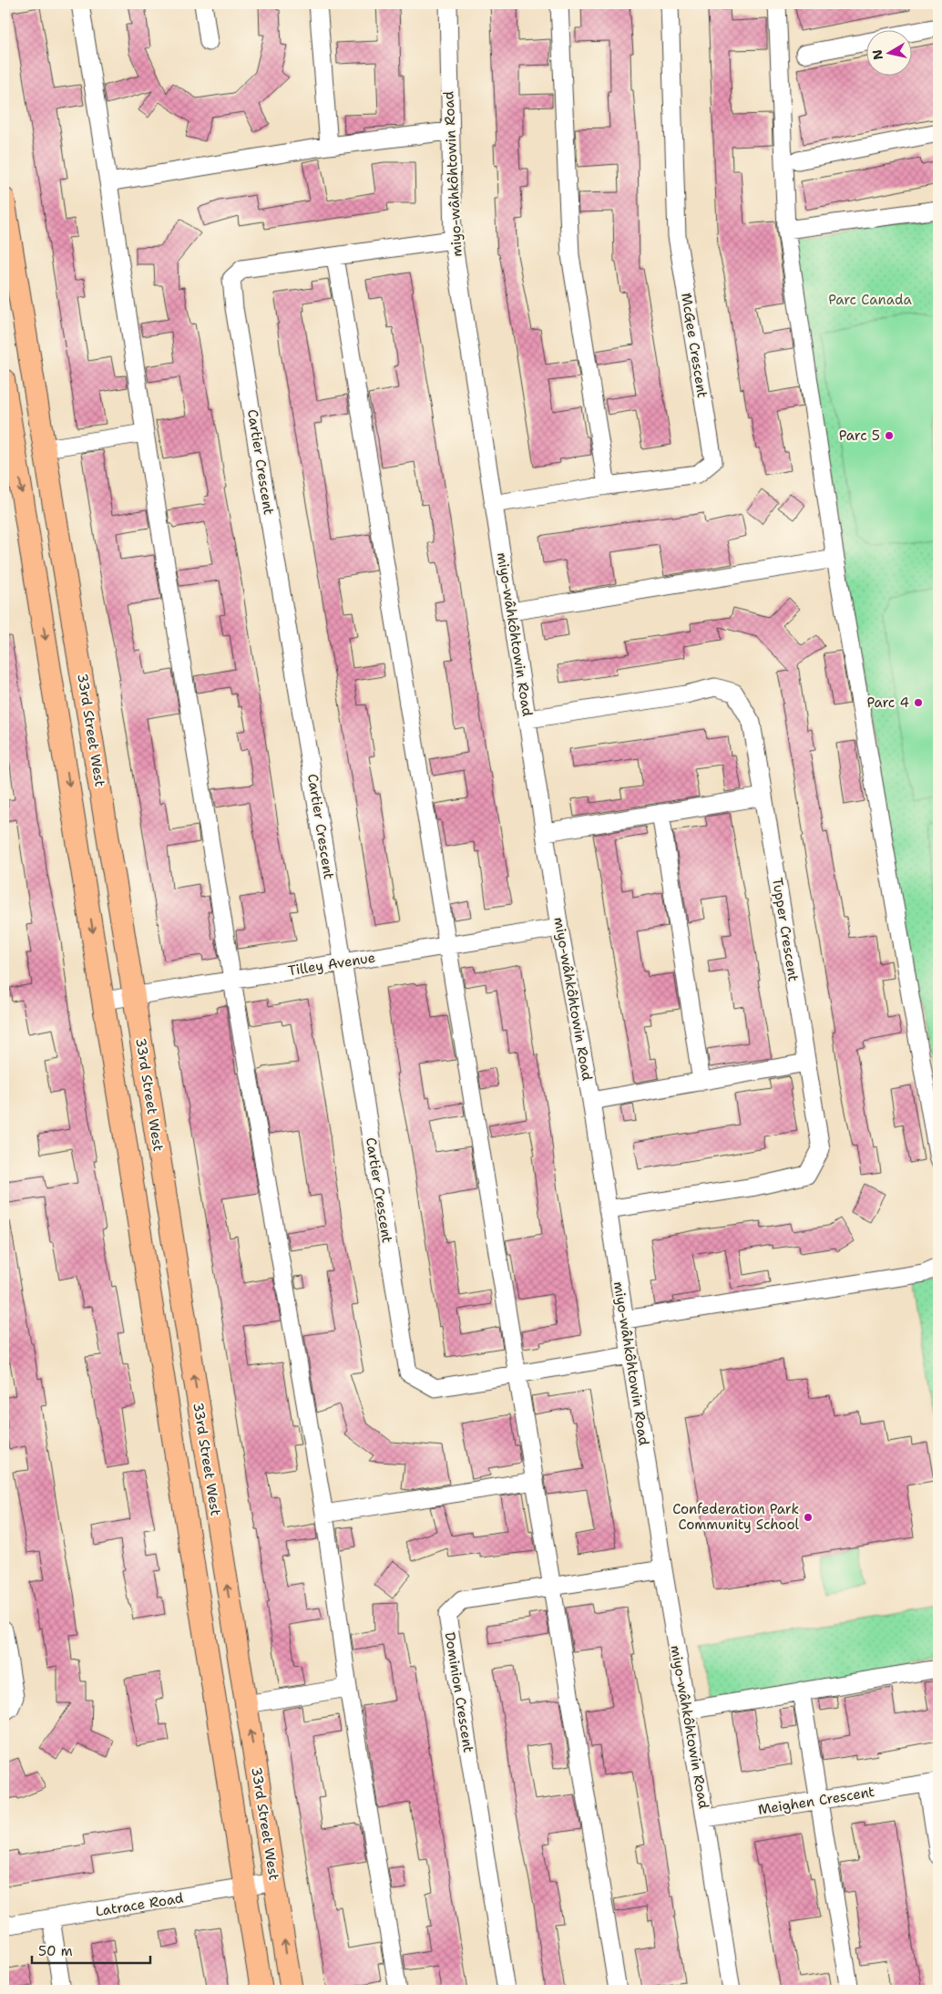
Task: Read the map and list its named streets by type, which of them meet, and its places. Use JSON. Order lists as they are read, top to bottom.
{
  "streets": {
    "main road": ["33rd Street West"],
    "street": [
      "miyo-wâhkôhtowin Road",
      "McGee Crescent",
      "Cartier Crescent",
      "Tupper Crescent",
      "Tilley Avenue",
      "Dominion Crescent",
      "Meighen Crescent",
      "Latrace Road"
    ]
  },
  "crossings": [
    ["miyo-wâhkôhtowin Road", "McGee Crescent"],
    ["miyo-wâhkôhtowin Road", "Cartier Crescent"],
    ["miyo-wâhkôhtowin Road", "Tupper Crescent"],
    ["miyo-wâhkôhtowin Road", "Tilley Avenue"],
    ["miyo-wâhkôhtowin Road", "Dominion Crescent"],
    ["miyo-wâhkôhtowin Road", "Meighen Crescent"],
    ["Cartier Crescent", "Tilley Avenue"],
    ["33rd Street West", "Tilley Avenue"],
    ["33rd Street West", "Latrace Road"]
  ],
  "parks": ["Parc Canada"],
  "places": ["Parc 5", "Parc 4", "Confederation Park Community School"],
  "scale_bar": "50 m",
  "north": "left"
}
